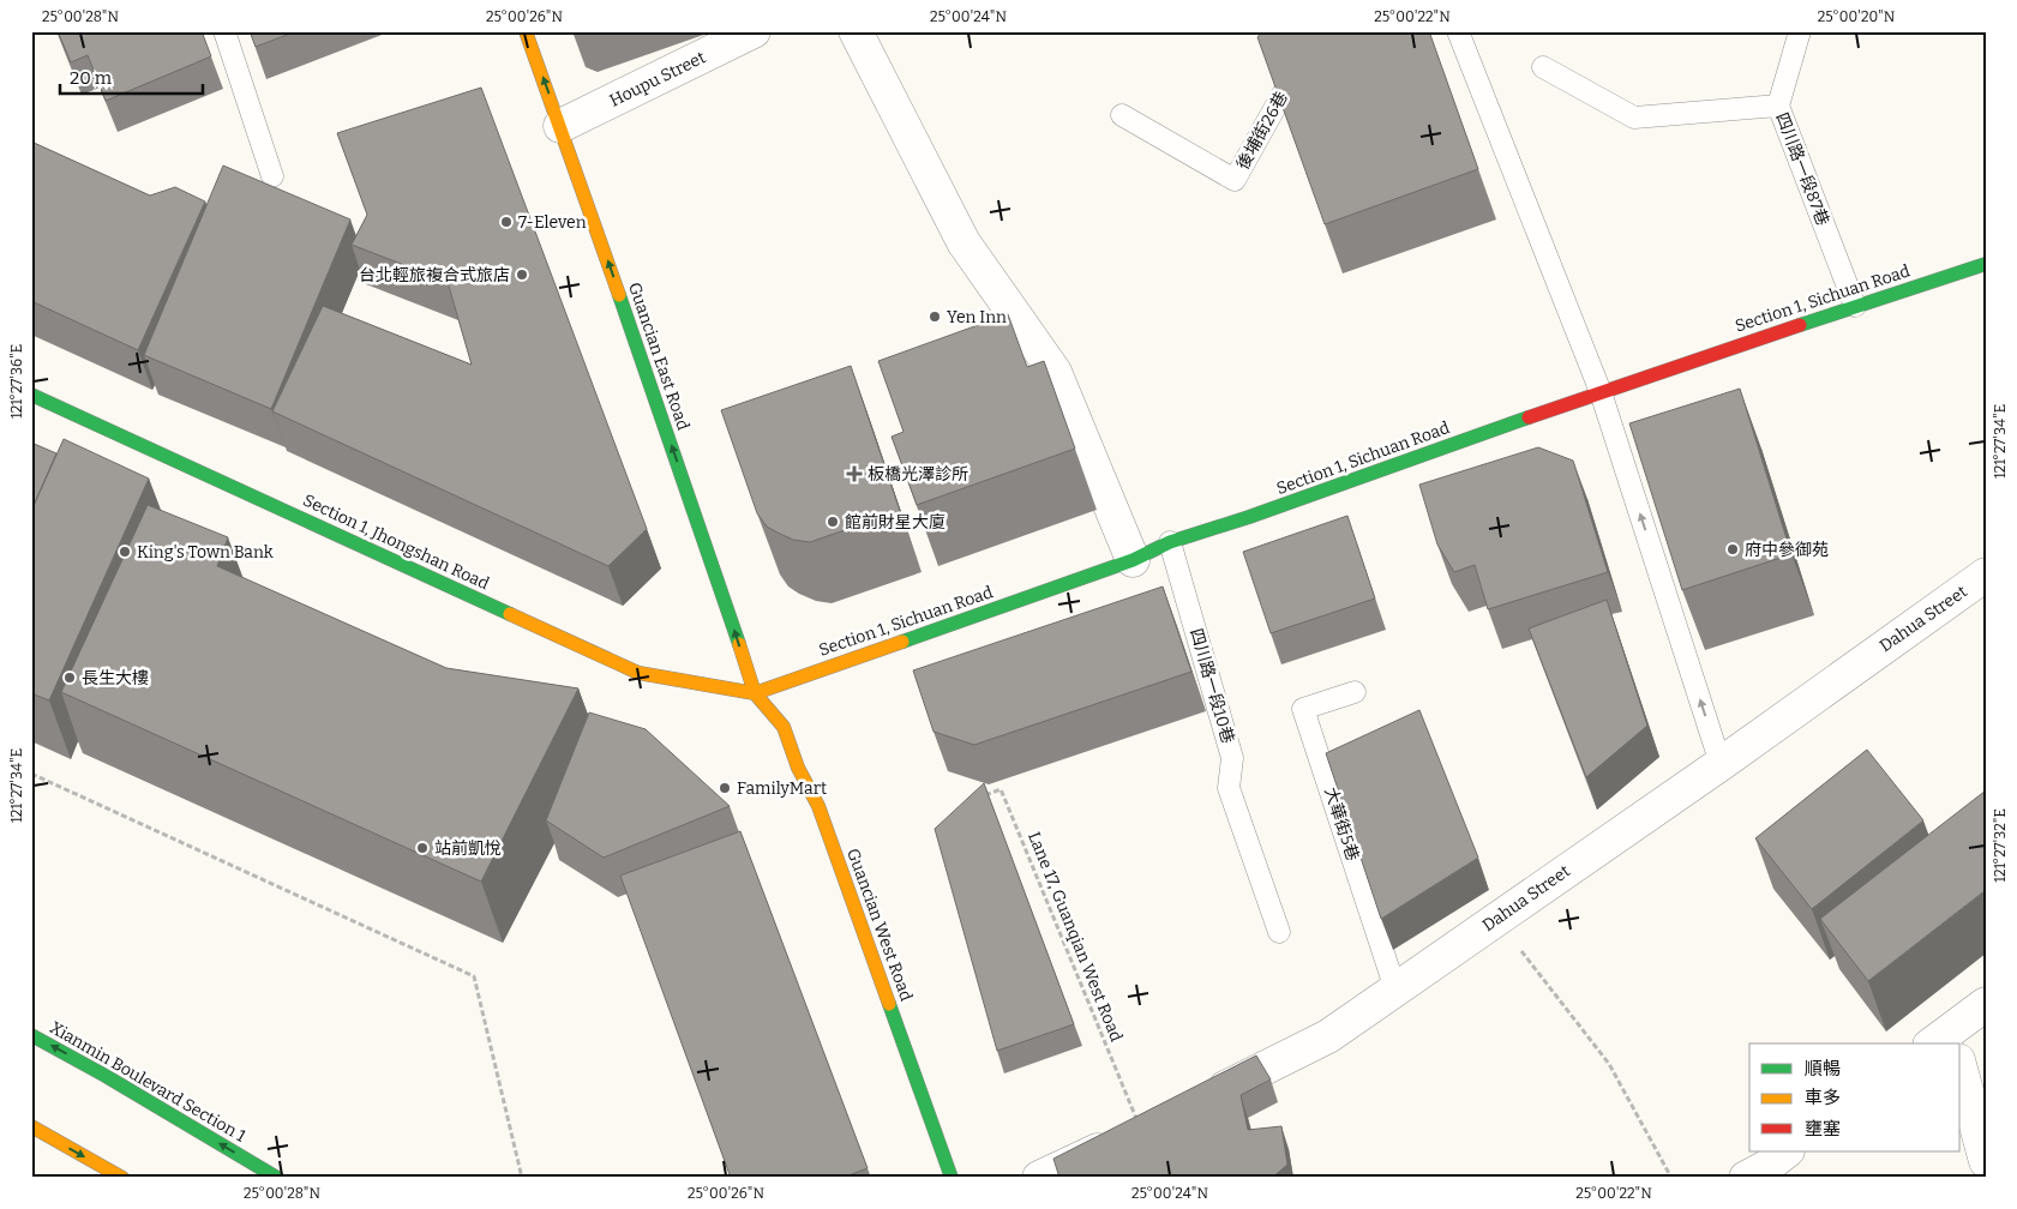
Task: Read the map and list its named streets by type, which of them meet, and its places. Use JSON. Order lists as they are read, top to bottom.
{
  "streets": {
    "main road": [
      "Section 1, Sichuan Road",
      "Guancian East Road",
      "Section 1, Jhongshan Road",
      "Guancian West Road",
      "Xianmin Boulevard Section 1"
    ],
    "street": ["Houpu Street", "Dahua Street"],
    "lane": [
      "後埔街26巷",
      "四川路一段87巷",
      "四川路一段10巷",
      "大華街5巷"
    ],
    "path": ["Lane 17, Guanqian West Road"]
  },
  "crossings": [
    ["Houpu Street", "Guancian East Road"],
    ["四川路一段87巷", "Section 1, Sichuan Road"],
    ["Section 1, Sichuan Road", "Guancian East Road"],
    ["Section 1, Sichuan Road", "Section 1, Jhongshan Road"],
    ["Section 1, Sichuan Road", "四川路一段10巷"],
    ["Section 1, Sichuan Road", "Guancian West Road"],
    ["Guancian East Road", "Section 1, Jhongshan Road"],
    ["Guancian East Road", "Guancian West Road"],
    ["Section 1, Jhongshan Road", "Guancian West Road"],
    ["Dahua Street", "大華街5巷"]
  ],
  "one_way": ["Guancian East Road"],
  "places": {
    "other": [
      "7-Eleven",
      "台北輕旅複合式旅店",
      "Yen Inn",
      "館前財星大廈",
      "府中參御苑",
      "King's Town Bank",
      "長生大樓",
      "FamilyMart",
      "站前凱悅"
    ],
    "health": ["板橋光澤診所"]
  },
  "legend": ["順暢", "車多", "壅塞"],
  "scale_bar": "20 m",
  "coordinates": [
    "25°00'28\"N",
    "25°00'26\"N",
    "25°00'24\"N",
    "25°00'22\"N",
    "25°00'20\"N",
    "121°27'36\"E",
    "121°27'34\"E",
    "121°27'32\"E"
  ]
}
